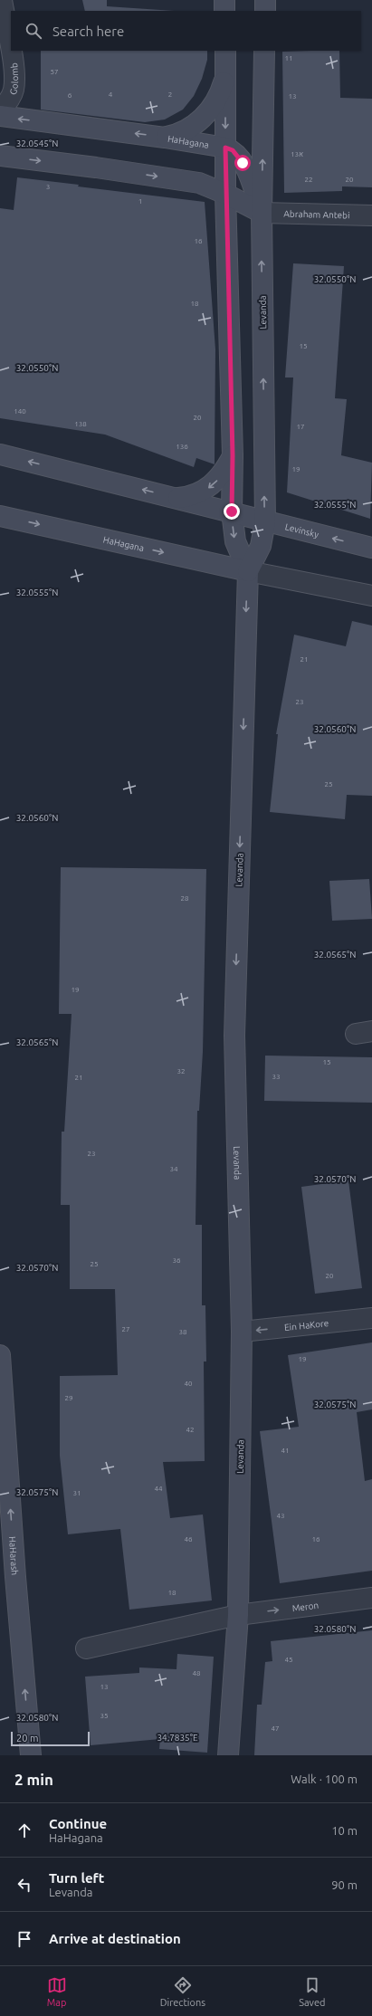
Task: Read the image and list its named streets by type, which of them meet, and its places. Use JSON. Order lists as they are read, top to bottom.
{
  "streets": {
    "street": [
      "Golomb",
      "HaHagana",
      "Abraham Antebi",
      "Levanda",
      "Levinsky",
      "Ein HaKore",
      "HaHarash",
      "Meron"
    ]
  },
  "crossings": [
    ["HaHagana", "Abraham Antebi"],
    ["HaHagana", "Levanda"],
    ["Abraham Antebi", "Levanda"],
    ["Levanda", "Levinsky"],
    ["Levanda", "Ein HaKore"],
    ["Levanda", "Meron"]
  ],
  "one_way": ["Ein HaKore", "HaHarash", "Meron"],
  "house_numbers": [
    "11",
    "57",
    "4",
    "2",
    "6",
    "13",
    "13א",
    "22",
    "20",
    "3",
    "1",
    "16",
    "18",
    "15",
    "140",
    "20",
    "138",
    "17",
    "136",
    "19",
    "21",
    "23",
    "25",
    "28",
    "19",
    "15",
    "32",
    "33",
    "21",
    "23",
    "34",
    "36",
    "25",
    "20",
    "27",
    "38",
    "19",
    "40",
    "29",
    "42",
    "41",
    "44",
    "31",
    "43",
    "46",
    "16",
    "18",
    "45",
    "48",
    "13",
    "35",
    "47"
  ],
  "scale_bar": "20 m",
  "page": {
    "search": "Search here",
    "scale": "20 m",
    "heading": ["2 min", "Walk · 100 m"],
    "list": [
      ["Continue", "HaHagana", "10 m"],
      ["Turn left", "Levanda", "90 m"],
      "Arrive at destination"
    ],
    "nav": ["Map", "Directions", "Saved"]
  },
  "coordinates": [
    "32.0545°N",
    "32.0550°N",
    "32.0555°N",
    "32.0560°N",
    "32.0565°N",
    "32.0570°N",
    "32.0575°N",
    "32.0580°N",
    "34.7835°E"
  ]
}
